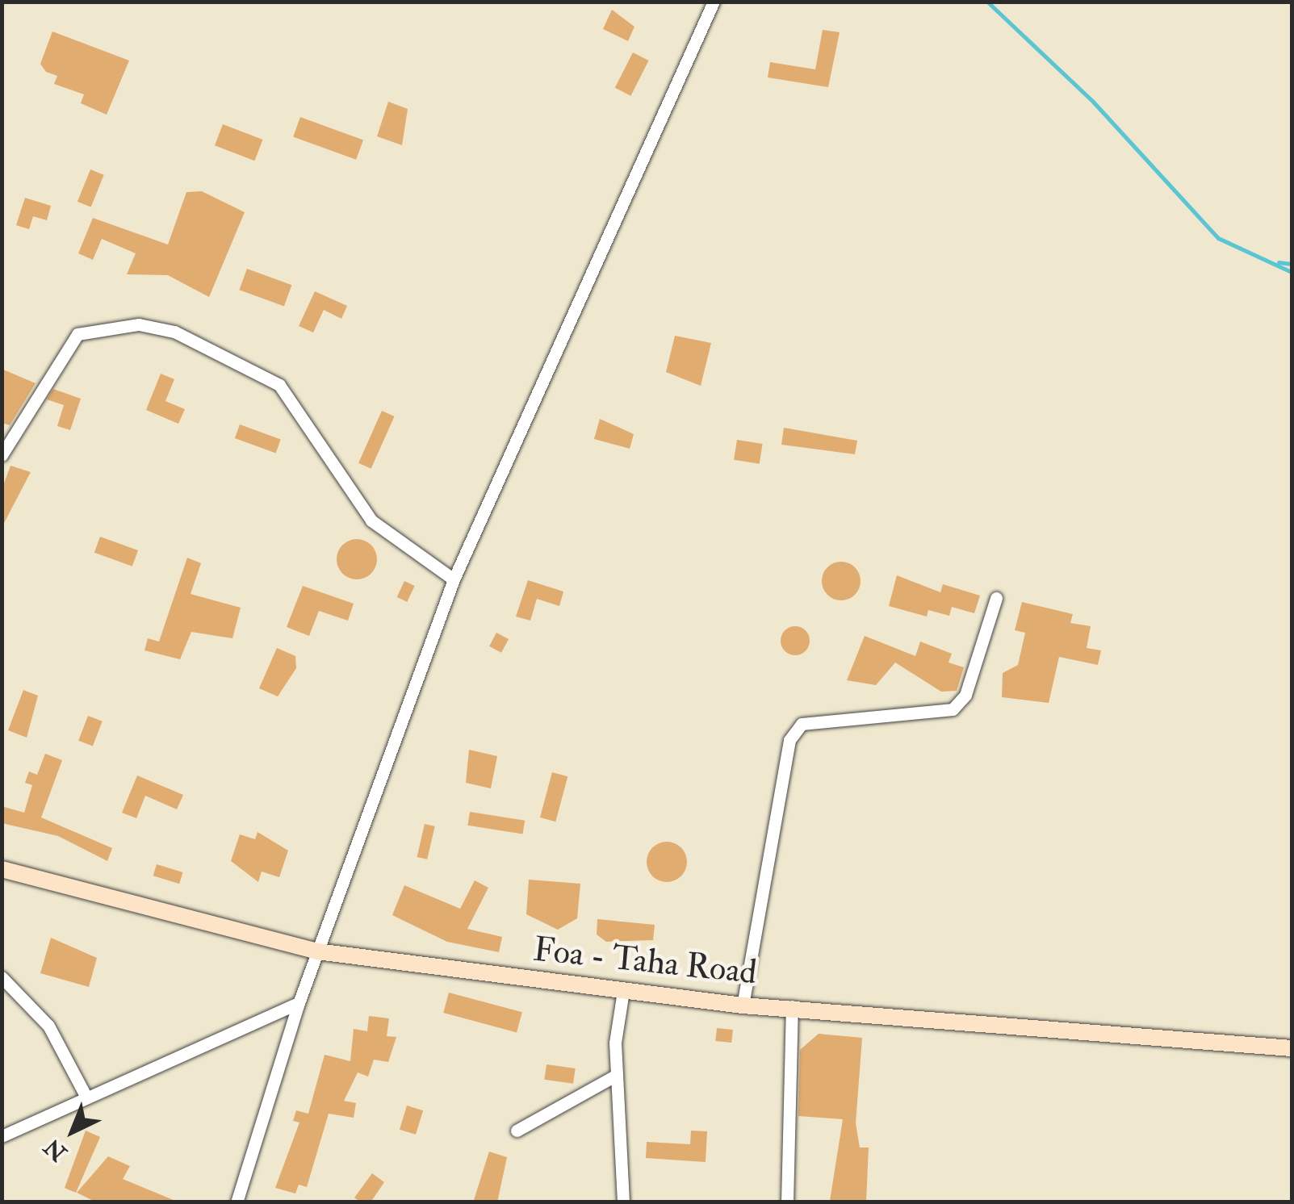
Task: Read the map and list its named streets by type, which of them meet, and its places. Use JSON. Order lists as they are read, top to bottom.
{
  "streets": {
    "street": ["Foa - Taha Road"]
  },
  "north": "bottom left"
}
